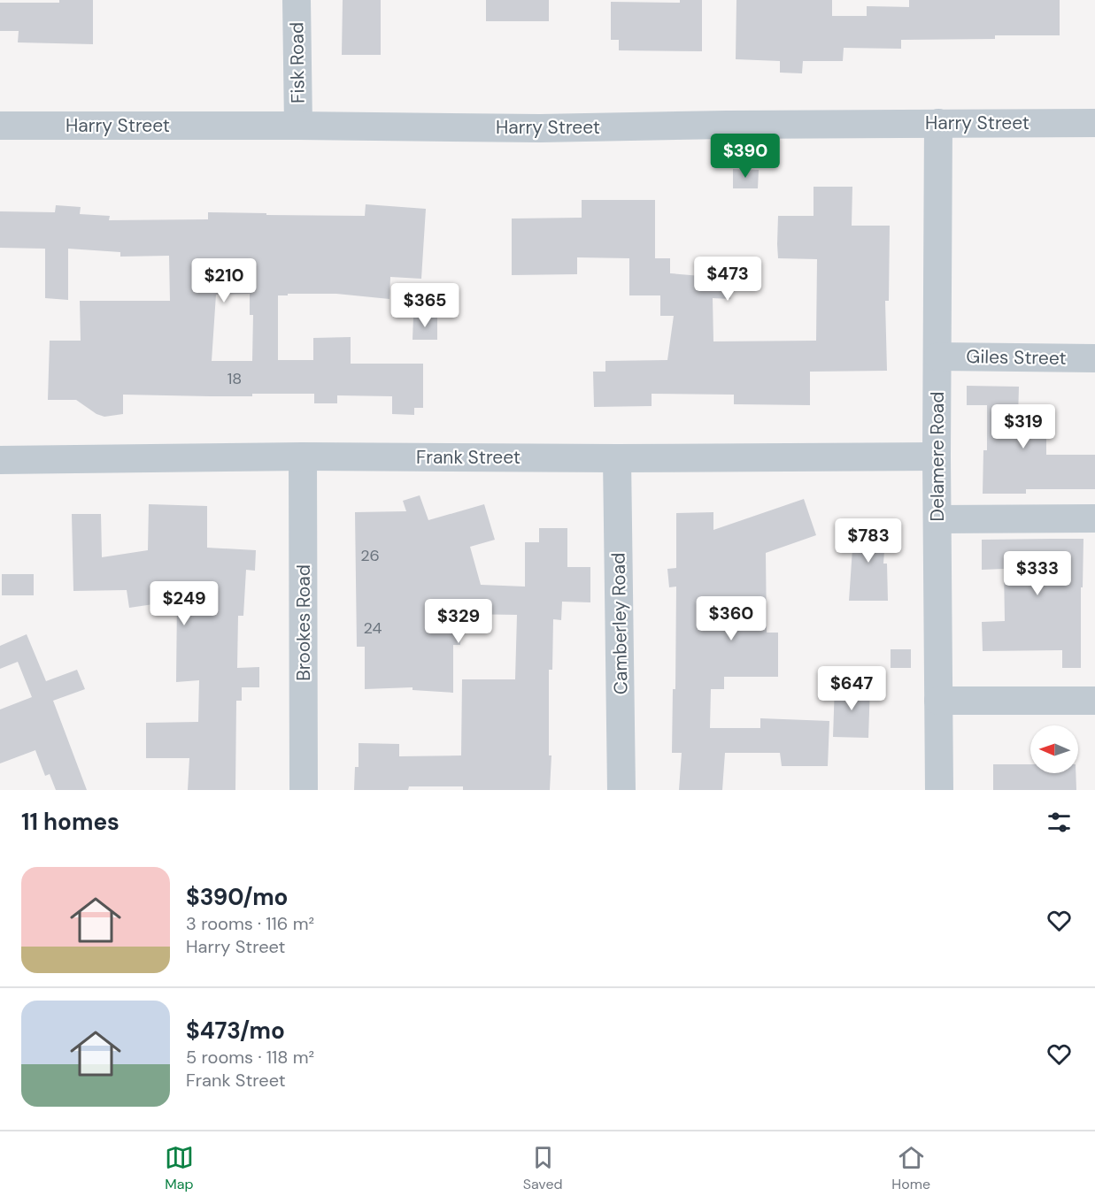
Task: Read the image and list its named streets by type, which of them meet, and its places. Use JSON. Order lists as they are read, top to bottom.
{
  "streets": {
    "street": [
      "Fisk Road",
      "Harry Street",
      "Giles Street",
      "Delamere Road",
      "Frank Street",
      "Brookes Road",
      "Camberley Road"
    ]
  },
  "crossings": [
    ["Fisk Road", "Harry Street"],
    ["Harry Street", "Delamere Road"],
    ["Giles Street", "Delamere Road"],
    ["Delamere Road", "Frank Street"],
    ["Frank Street", "Brookes Road"],
    ["Frank Street", "Camberley Road"]
  ],
  "house_numbers": ["18", "26", "24"],
  "north": "left",
  "page": {
    "price": [
      "$390",
      "$473",
      "$210",
      "$365",
      "$319",
      "$783",
      "$333",
      "$249",
      "$360",
      "$329",
      "$647"
    ],
    "heading": "11 homes",
    "list": [
      {
        "name": "$390/mo",
        "note": "3 rooms · 116 m² · Harry Street"
      },
      {
        "name": "$473/mo",
        "note": "5 rooms · 118 m² · Frank Street"
      }
    ],
    "tabs": ["Map", "Saved", "Home"]
  }
}
